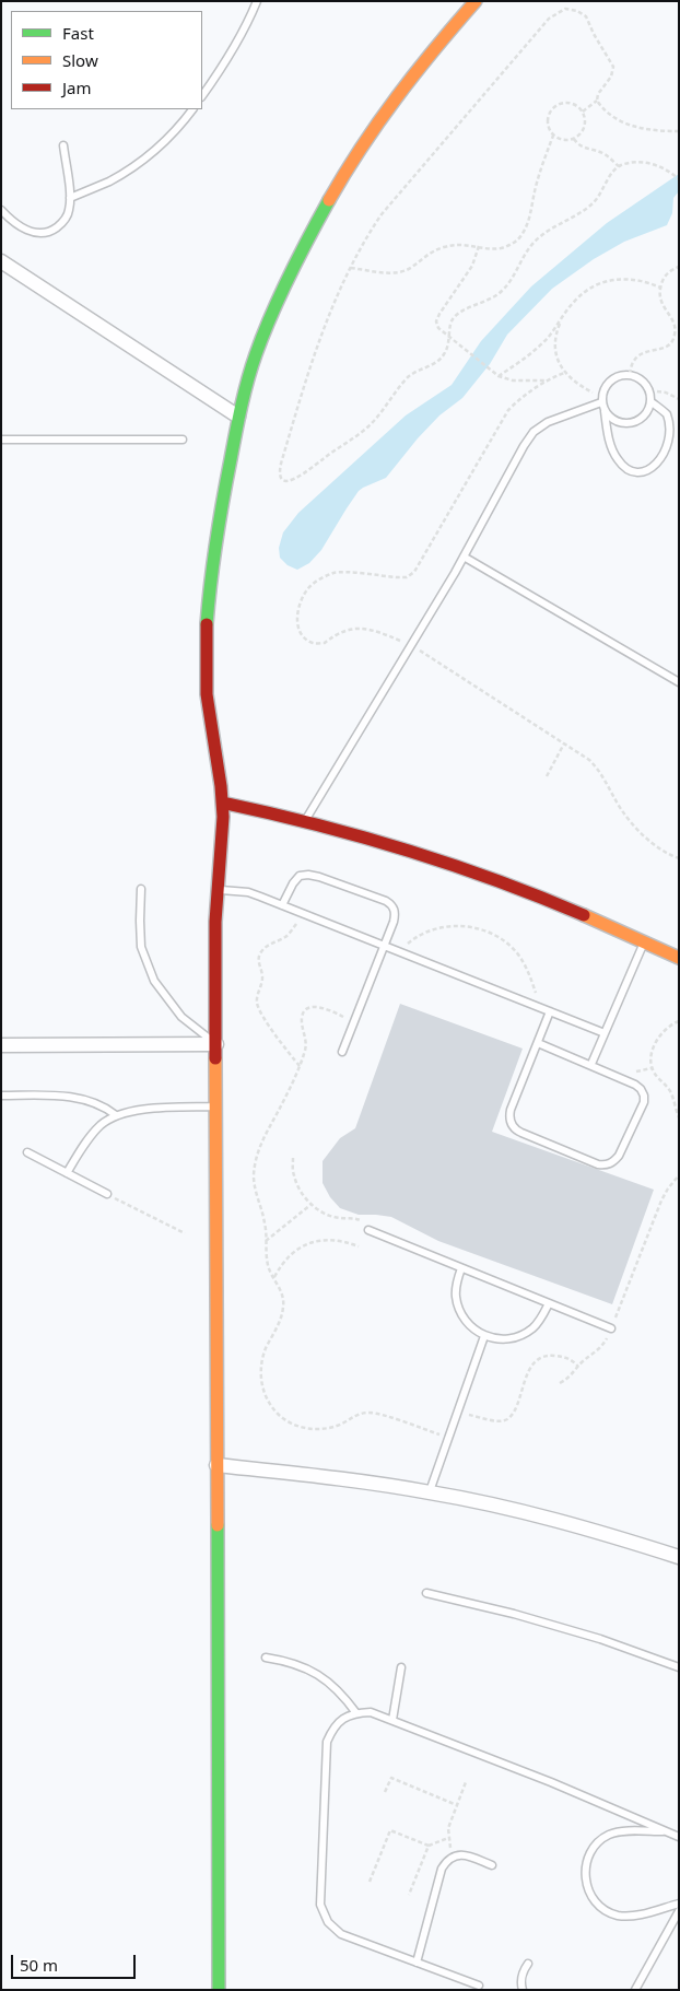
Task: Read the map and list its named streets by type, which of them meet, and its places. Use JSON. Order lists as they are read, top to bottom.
{
  "legend": ["Fast", "Slow", "Jam"],
  "scale_bar": "50 m"
}
